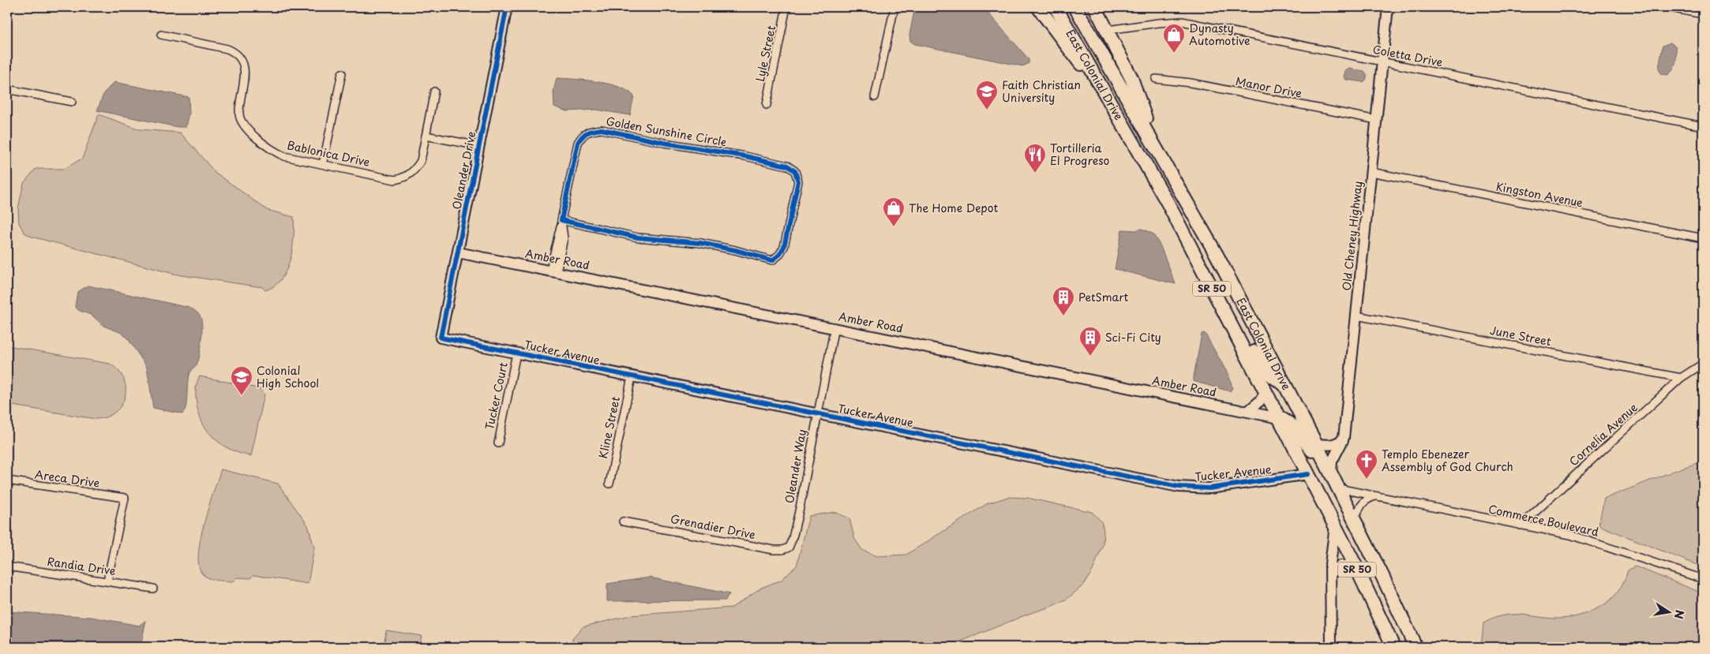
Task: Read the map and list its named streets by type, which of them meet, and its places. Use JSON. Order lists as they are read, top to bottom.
{
  "streets": {
    "highway": ["East Colonial Drive", "SR 50"],
    "street": [
      "Lyle Street",
      "Coletta Drive",
      "Manor Drive",
      "Golden Sunshine Circle",
      "Bablonica Drive",
      "Oleander Drive",
      "Kingston Avenue",
      "Old Cheney Highway",
      "Amber Road",
      "June Street",
      "Tucker Avenue",
      "Tucker Court",
      "Kline Street",
      "Cornelia Avenue",
      "Oleander Way",
      "Areca Drive",
      "Commerce Boulevard",
      "Grenadier Drive",
      "Randia Drive"
    ]
  },
  "crossings": [
    ["Coletta Drive", "Old Cheney Highway"],
    ["East Colonial Drive", "Amber Road"],
    ["East Colonial Drive", "Tucker Avenue"],
    ["East Colonial Drive", "Commerce Boulevard"],
    ["Manor Drive", "Old Cheney Highway"],
    ["Golden Sunshine Circle", "Amber Road"],
    ["Oleander Drive", "Amber Road"],
    ["Oleander Drive", "Tucker Avenue"],
    ["Kingston Avenue", "Old Cheney Highway"],
    ["Old Cheney Highway", "June Street"],
    ["Amber Road", "Oleander Way"],
    ["June Street", "Cornelia Avenue"],
    ["Tucker Avenue", "Tucker Court"],
    ["Tucker Avenue", "Kline Street"],
    ["Tucker Avenue", "Oleander Way"],
    ["Cornelia Avenue", "Commerce Boulevard"],
    ["Oleander Way", "Grenadier Drive"],
    ["Areca Drive", "Randia Drive"]
  ],
  "places": {
    "shop": ["Dynasty Automotive", "The Home Depot"],
    "school or university": ["Faith Christian University", "Colonial High School"],
    "restaurant": ["Tortilleria El Progreso"],
    "building": ["PetSmart", "Sci-Fi City"],
    "church": ["Templo Ebenezer Assembly of God Church"]
  },
  "north": "right"
}
